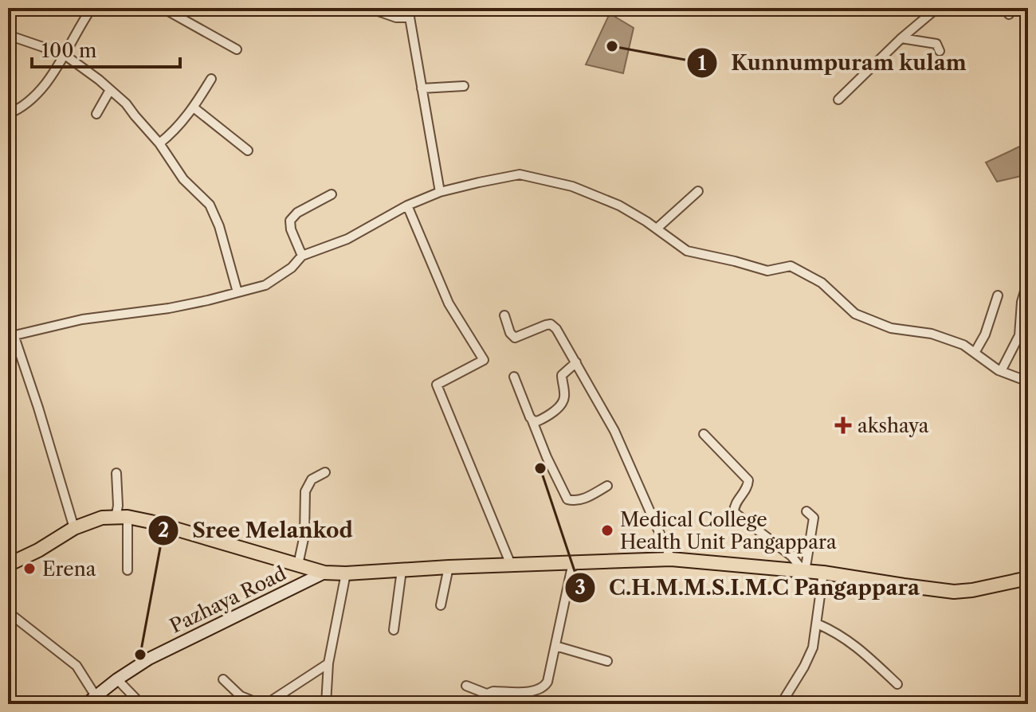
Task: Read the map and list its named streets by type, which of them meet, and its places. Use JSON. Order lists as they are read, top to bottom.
{
  "streets": {
    "street": ["Pazhaya Road"]
  },
  "places": {
    "other": [
      "Kunnumpuram kulam",
      "C.H.M.M.S.I.M.C Pangappara",
      "Medical College Health Unit Pangappara",
      "Erena",
      "Sree Melankod"
    ],
    "health": ["akshaya"]
  },
  "scale_bar": "100 m"
}
